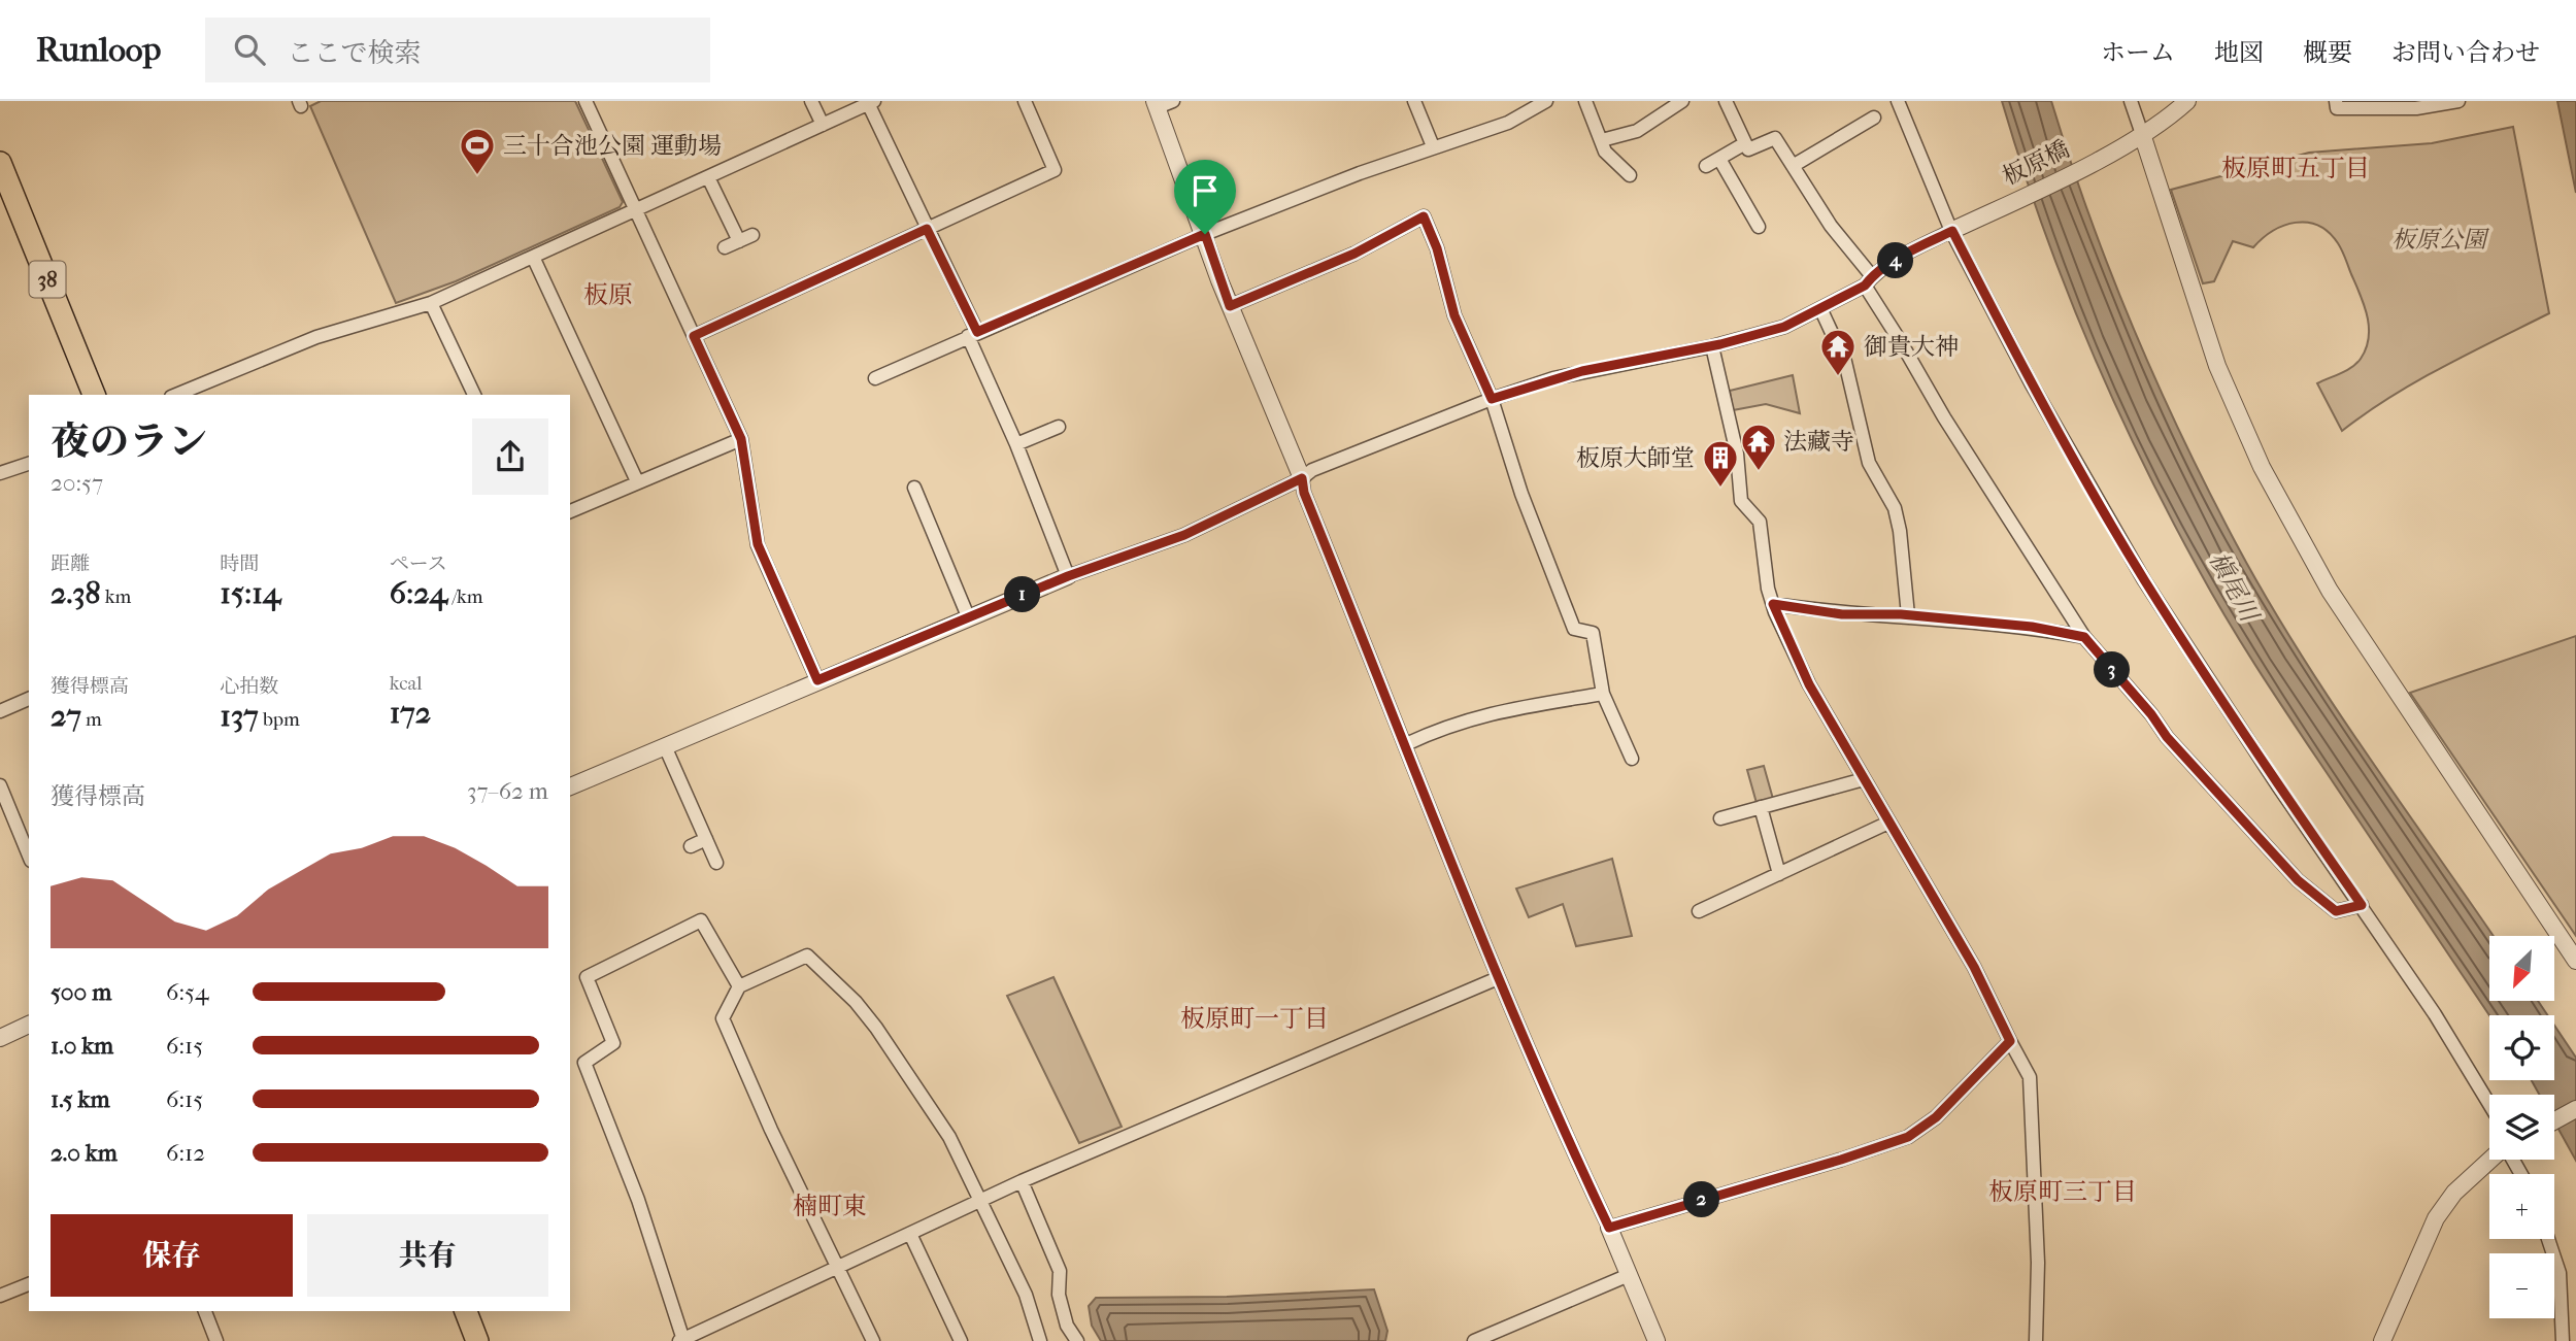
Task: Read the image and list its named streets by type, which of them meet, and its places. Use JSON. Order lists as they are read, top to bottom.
{
  "streets": {
    "main road": ["38"],
    "street": ["板原橋"]
  },
  "districts": [
    "板原町五丁目",
    "板原",
    "板原町一丁目",
    "板原町三丁目",
    "楠町東"
  ],
  "water": ["槇尾川"],
  "parks": ["板原公園"],
  "places": {
    "sports": ["三十合池公園 運動場"],
    "temple": ["御貴大神", "法藏寺"],
    "building": ["板原大師堂"]
  },
  "north": "bottom left",
  "page": {
    "header": "Runloop",
    "search": "ここで検索",
    "nav": [
      "ホーム",
      "地図",
      "概要",
      "お問い合わせ"
    ],
    "pins": [
      "4",
      "1",
      "3",
      "2"
    ],
    "heading": ["夜のラン", "20:57"],
    "stats": [
      ["距離", "2.38 km"],
      ["時間", "15:14"],
      ["ペース", "6:24 /km"],
      ["獲得標高", "27 m"],
      ["心拍数", "137 bpm"],
      ["kcal", "172"]
    ],
    "chart": ["獲得標高", "37–62 m"],
    "map_buttons": ["+", "−"],
    "list": [
      {
        "name": "500 m",
        "note": "6:54"
      },
      {
        "name": "1.0 km",
        "note": "6:15"
      },
      {
        "name": "1.5 km",
        "note": "6:15"
      },
      {
        "name": "2.0 km",
        "note": "6:12"
      }
    ],
    "buttons": ["保存", "共有"]
  }
}
